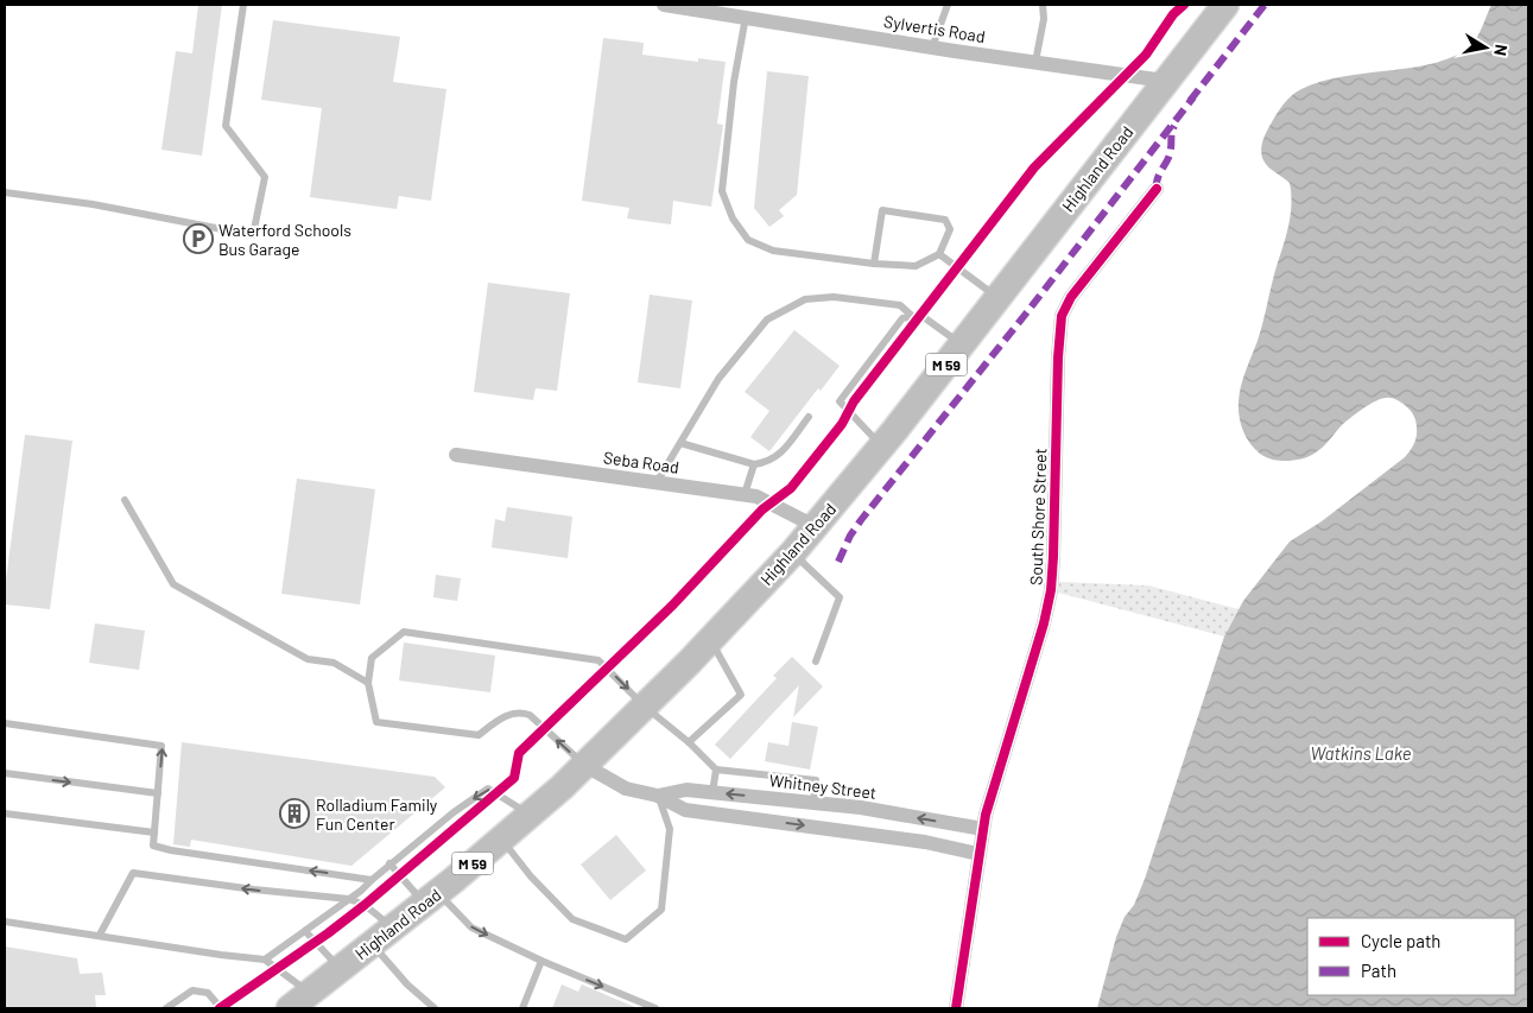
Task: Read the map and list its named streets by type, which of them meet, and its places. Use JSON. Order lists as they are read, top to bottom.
{
  "streets": {
    "highway": ["Highland Road", "M 59"],
    "street": [
      "Sylvertis Road",
      "Seba Road",
      "South Shore Street",
      "Whitney Street"
    ]
  },
  "crossings": [
    ["Sylvertis Road", "Highland Road"],
    ["Highland Road", "Seba Road"],
    ["Highland Road", "Whitney Street"],
    ["South Shore Street", "Whitney Street"]
  ],
  "water": ["Watkins Lake"],
  "places": {
    "parking": ["Waterford Schools Bus Garage"],
    "building": ["Rolladium Family Fun Center"]
  },
  "legend": ["Cycle path", "Path"],
  "north": "right"
}
